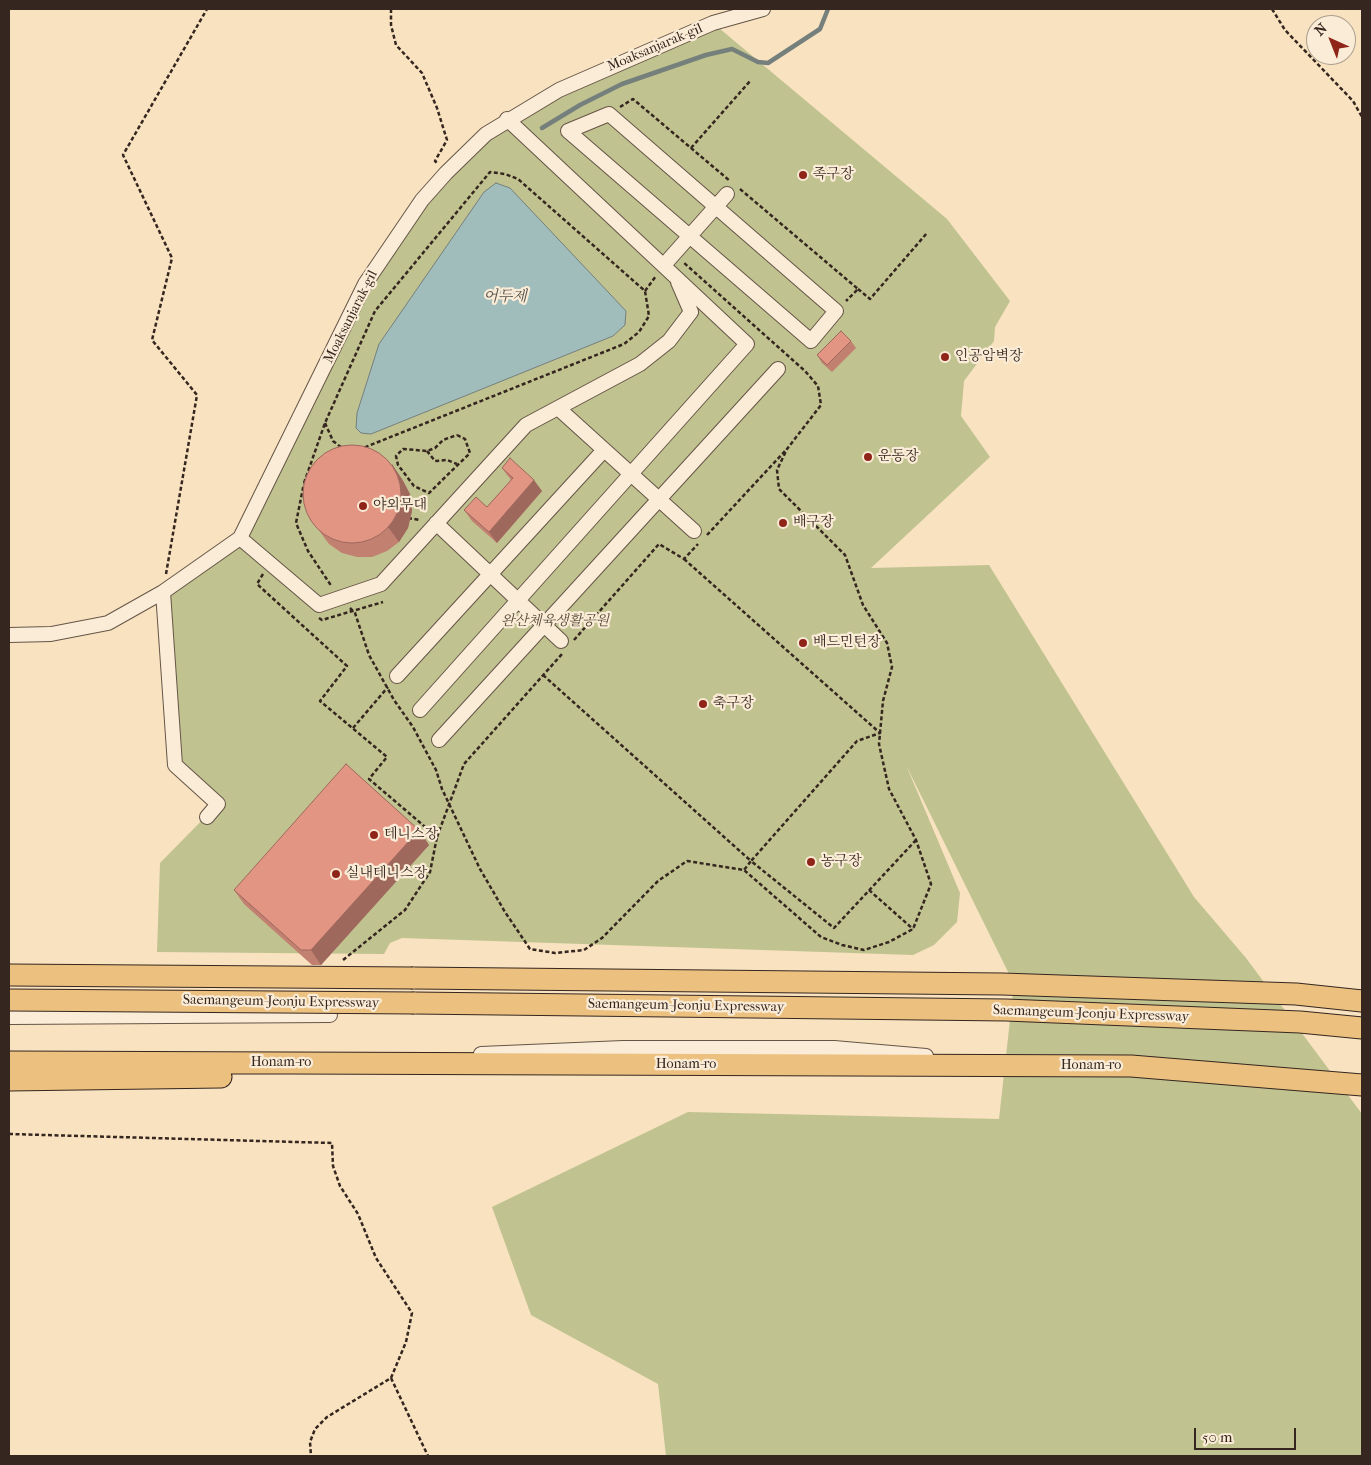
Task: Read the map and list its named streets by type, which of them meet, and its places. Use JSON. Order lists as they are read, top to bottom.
{
  "streets": {
    "highway": ["Saemangeum-Jeonju Expressway", "Honam-ro"],
    "street": ["Moaksanjarak-gil"]
  },
  "water": ["어두제"],
  "parks": ["완산체육생활공원"],
  "places": [
    "족구장",
    "인공암벽장",
    "운동장",
    "야외무대",
    "배구장",
    "배드민턴장",
    "축구장",
    "테니스장",
    "농구장",
    "실내테니스장"
  ],
  "scale_bar": "50 m",
  "north": "top left"
}
